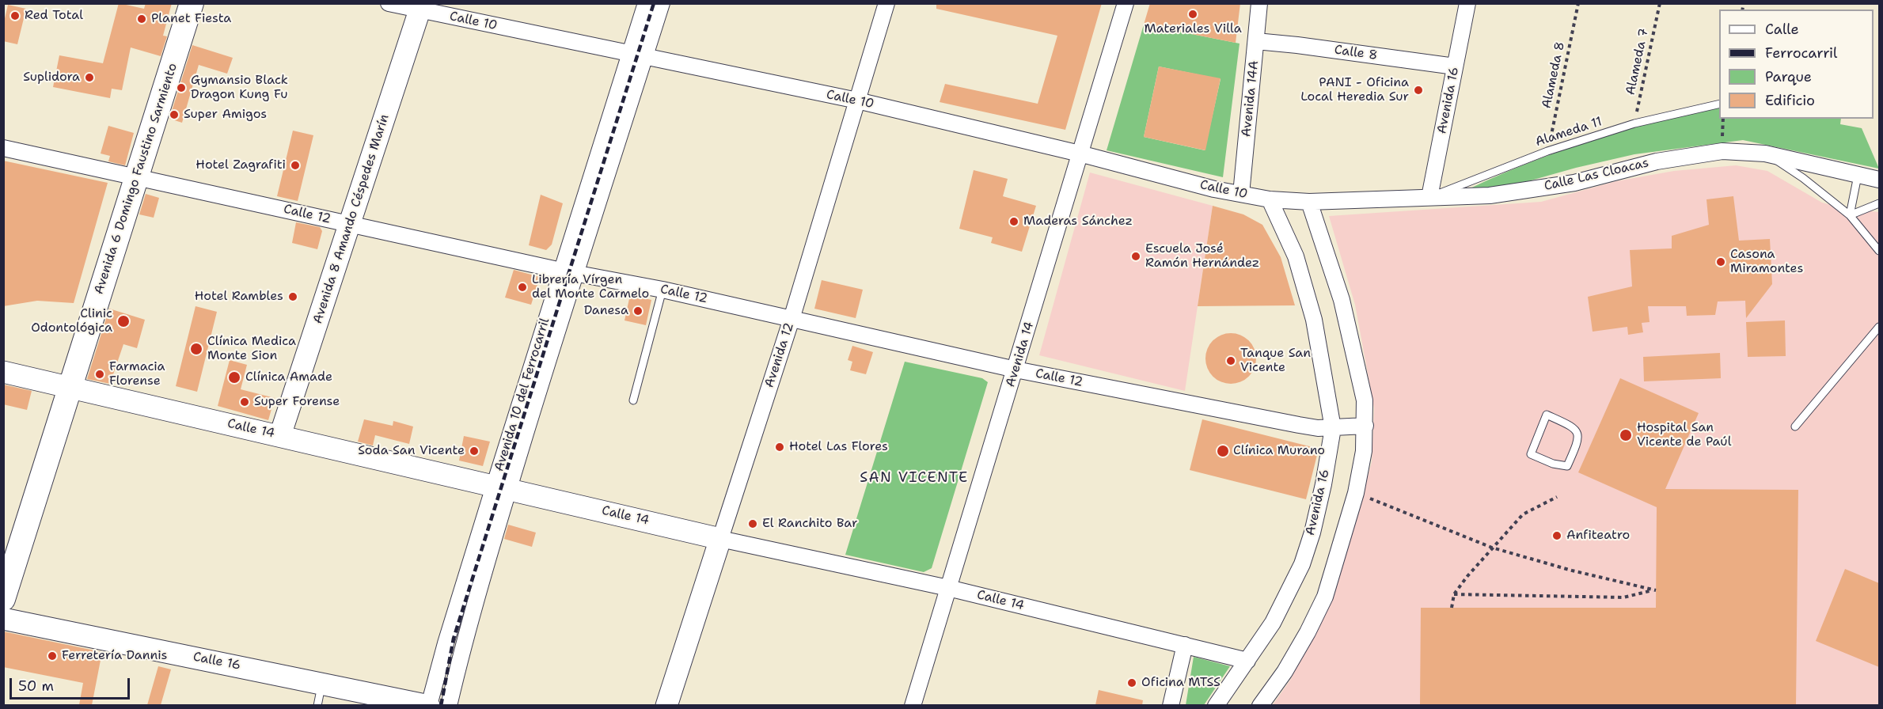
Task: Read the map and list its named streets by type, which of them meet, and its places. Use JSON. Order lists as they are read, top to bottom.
{
  "streets": {
    "main road": [
      "Avenida 6 Domingo Faustino Sarmiento",
      "Avenida 8 Amando Céspedes Marín",
      "Avenida 12",
      "Calle 14",
      "Calle 16"
    ],
    "street": [
      "Calle 10",
      "Calle 8",
      "Avenida 14A",
      "Avenida 16",
      "Calle Las Cloacas",
      "Calle 12",
      "Avenida 14",
      "Avenida 10 del Ferrocarril"
    ],
    "lane": ["Alameda 11"],
    "path": ["Alameda 7", "Alameda 8"]
  },
  "crossings": [
    ["Calle 10", "Avenida 14A"],
    ["Calle 10", "Avenida 16"],
    ["Calle 10", "Calle Las Cloacas"],
    ["Calle 10", "Avenida 8 Amando Céspedes Marín"],
    ["Calle 10", "Avenida 14"],
    ["Calle 10", "Avenida 12"],
    ["Calle 10", "Avenida 10 del Ferrocarril"],
    ["Calle 8", "Avenida 14A"],
    ["Calle 8", "Avenida 16"],
    ["Alameda 7", "Alameda 11"],
    ["Alameda 8", "Alameda 11"],
    ["Avenida 16", "Alameda 11"],
    ["Avenida 16", "Calle Las Cloacas"],
    ["Avenida 16", "Calle 12"],
    ["Avenida 16", "Calle 14"],
    ["Alameda 11", "Calle Las Cloacas"],
    ["Avenida 6 Domingo Faustino Sarmiento", "Calle 12"],
    ["Avenida 6 Domingo Faustino Sarmiento", "Calle 14"],
    ["Calle 12", "Avenida 8 Amando Céspedes Marín"],
    ["Calle 12", "Avenida 14"],
    ["Calle 12", "Avenida 12"],
    ["Calle 12", "Avenida 10 del Ferrocarril"],
    ["Avenida 8 Amando Céspedes Marín", "Calle 14"],
    ["Avenida 14", "Calle 14"],
    ["Avenida 12", "Calle 14"],
    ["Avenida 10 del Ferrocarril", "Calle 14"],
    ["Avenida 10 del Ferrocarril", "Calle 16"]
  ],
  "districts": ["SAN VICENTE"],
  "places": [
    "Materiales Villa",
    "Red Total",
    "Planet Fiesta",
    "Suplidora",
    "Gymansio Black Dragon Kung Fu",
    "PANI - Oficina Local Heredia Sur",
    "Super Amigos",
    "Hotel Zagrafiti",
    "Maderas Sánchez",
    "Escuela José Ramón Hernández",
    "Casona Miramontes",
    "Librería Vírgen del Monte Carmelo",
    "Hotel Rambles",
    "Danesa",
    "Clinic Odontológica",
    "Clínica Medica Monte Sion",
    "Tanque San Vicente",
    "Farmacia Florense",
    "Clínica Amade",
    "Super Forense",
    "Hospital San Vicente de Paúl",
    "Hotel Las Flores",
    "Soda San Vicente",
    "Clínica Murano",
    "El Ranchito Bar",
    "Anfiteatro",
    "Ferretería Dannis",
    "Oficina MTSS"
  ],
  "legend": [
    "Calle",
    "Ferrocarril",
    "Parque",
    "Edificio"
  ],
  "scale_bar": "50 m"
}
